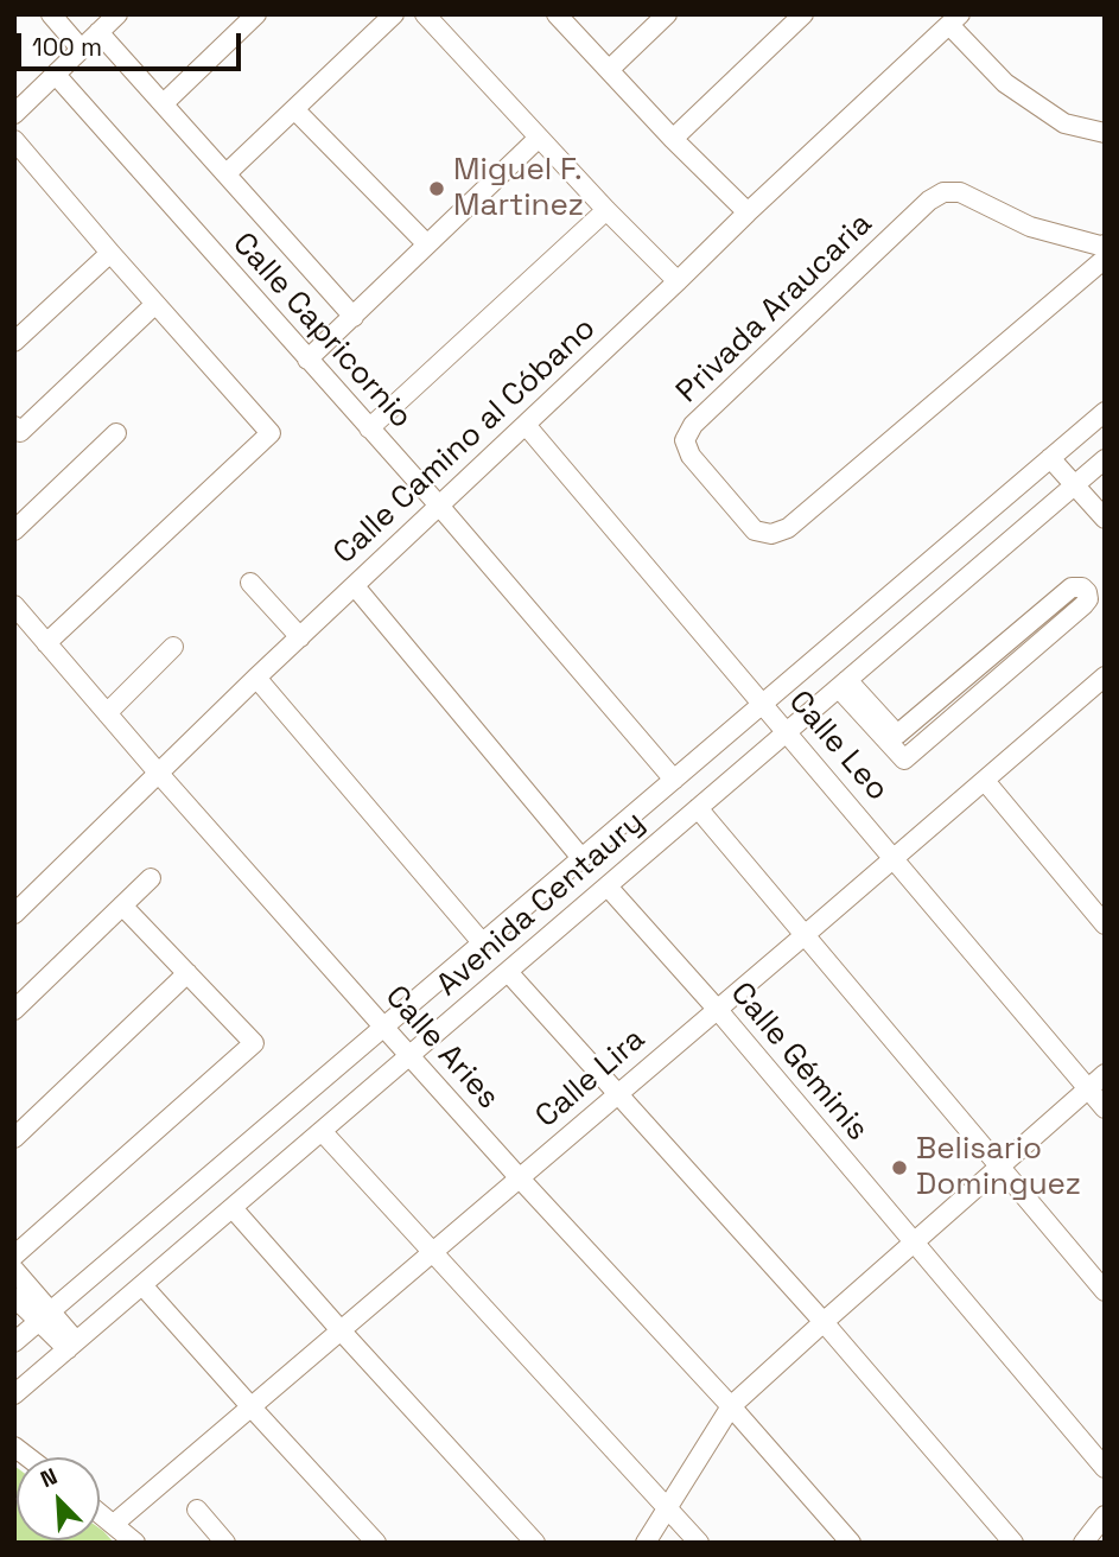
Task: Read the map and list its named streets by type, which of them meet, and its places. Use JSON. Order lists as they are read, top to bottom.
{
  "streets": {
    "street": [
      "Privada Araucaria",
      "Calle Capricornio",
      "Calle Camino al Cóbano",
      "Calle Leo",
      "Avenida Centaury",
      "Calle Aries",
      "Calle Géminis",
      "Calle Lira"
    ]
  },
  "crossings": [
    ["Calle Capricornio", "Calle Camino al Cóbano"],
    ["Calle Capricornio", "Avenida Centaury"],
    ["Calle Camino al Cóbano", "Calle Leo"],
    ["Calle Camino al Cóbano", "Calle Aries"],
    ["Calle Leo", "Avenida Centaury"],
    ["Calle Leo", "Calle Lira"],
    ["Avenida Centaury", "Calle Aries"],
    ["Avenida Centaury", "Calle Géminis"],
    ["Calle Aries", "Calle Lira"],
    ["Calle Géminis", "Calle Lira"]
  ],
  "places": ["Miguel F. Martinez", "Belisario Dominguez"],
  "scale_bar": "100 m",
  "north": "top left"
}
